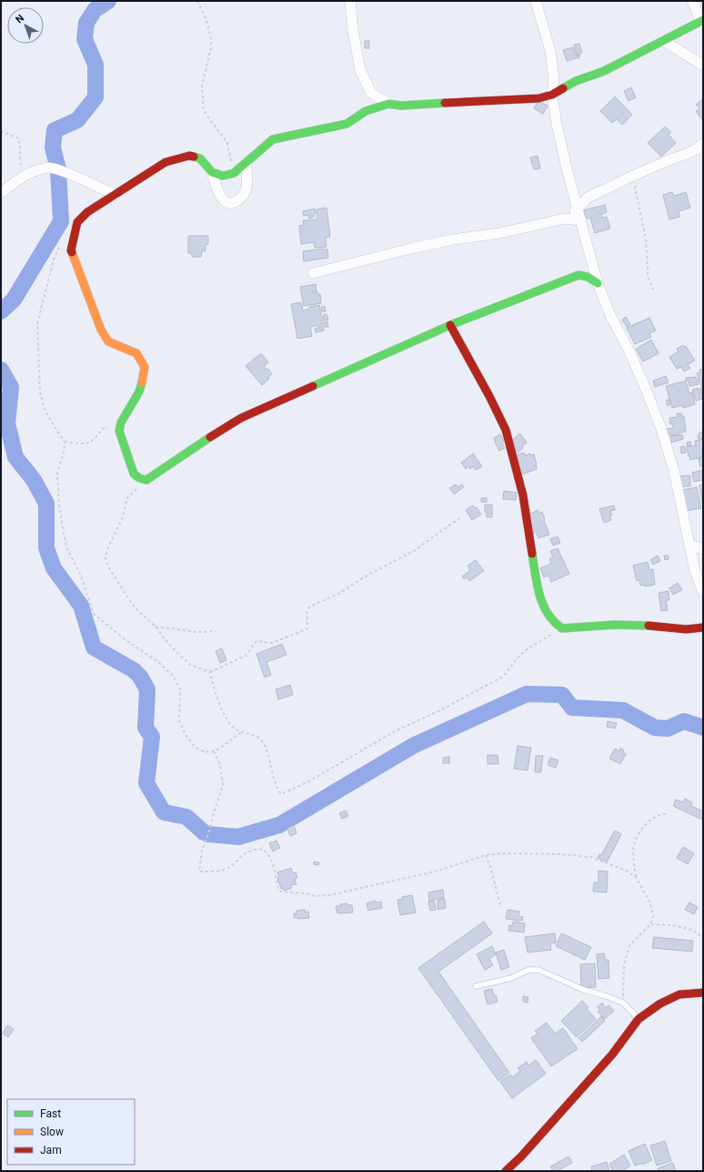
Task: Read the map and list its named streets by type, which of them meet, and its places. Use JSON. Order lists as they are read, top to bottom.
{
  "legend": ["Fast", "Slow", "Jam"],
  "north": "top left"
}
